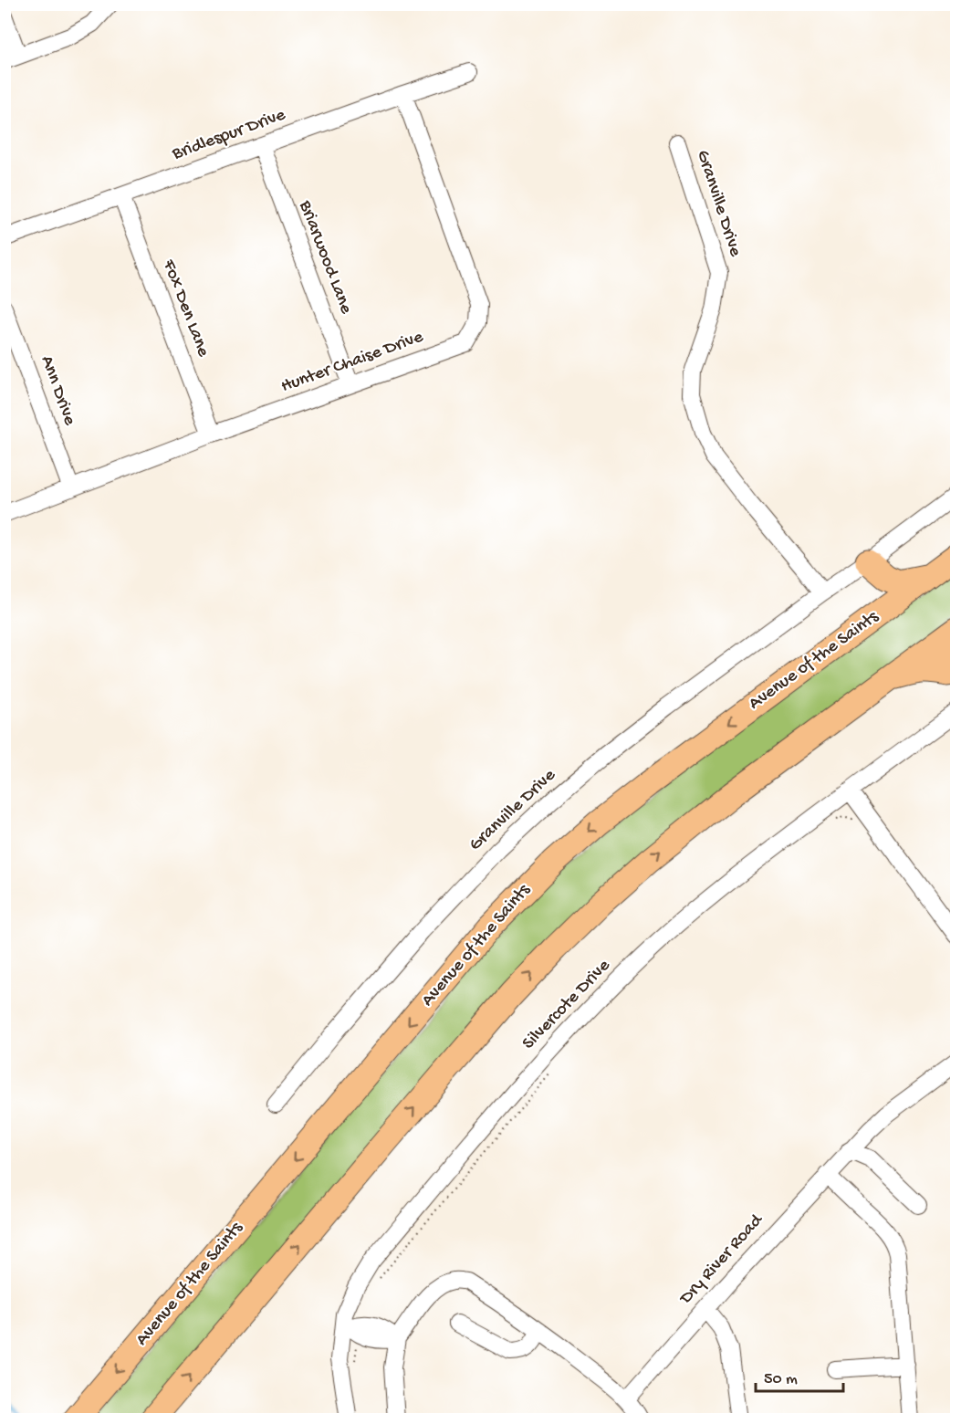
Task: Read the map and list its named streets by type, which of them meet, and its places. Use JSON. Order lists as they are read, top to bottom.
{
  "streets": {
    "highway": ["Avenue of the Saints"],
    "street": [
      "Bridlespur Drive",
      "Granville Drive",
      "Briarwood Lane",
      "Fox Den Lane",
      "Hunter Chaise Drive",
      "Ann Drive",
      "Silvercote Drive",
      "Dry River Road"
    ]
  },
  "crossings": [
    ["Bridlespur Drive", "Briarwood Lane"],
    ["Bridlespur Drive", "Fox Den Lane"],
    ["Bridlespur Drive", "Hunter Chaise Drive"],
    ["Briarwood Lane", "Hunter Chaise Drive"],
    ["Fox Den Lane", "Hunter Chaise Drive"],
    ["Hunter Chaise Drive", "Ann Drive"]
  ],
  "scale_bar": "50 m"
}
